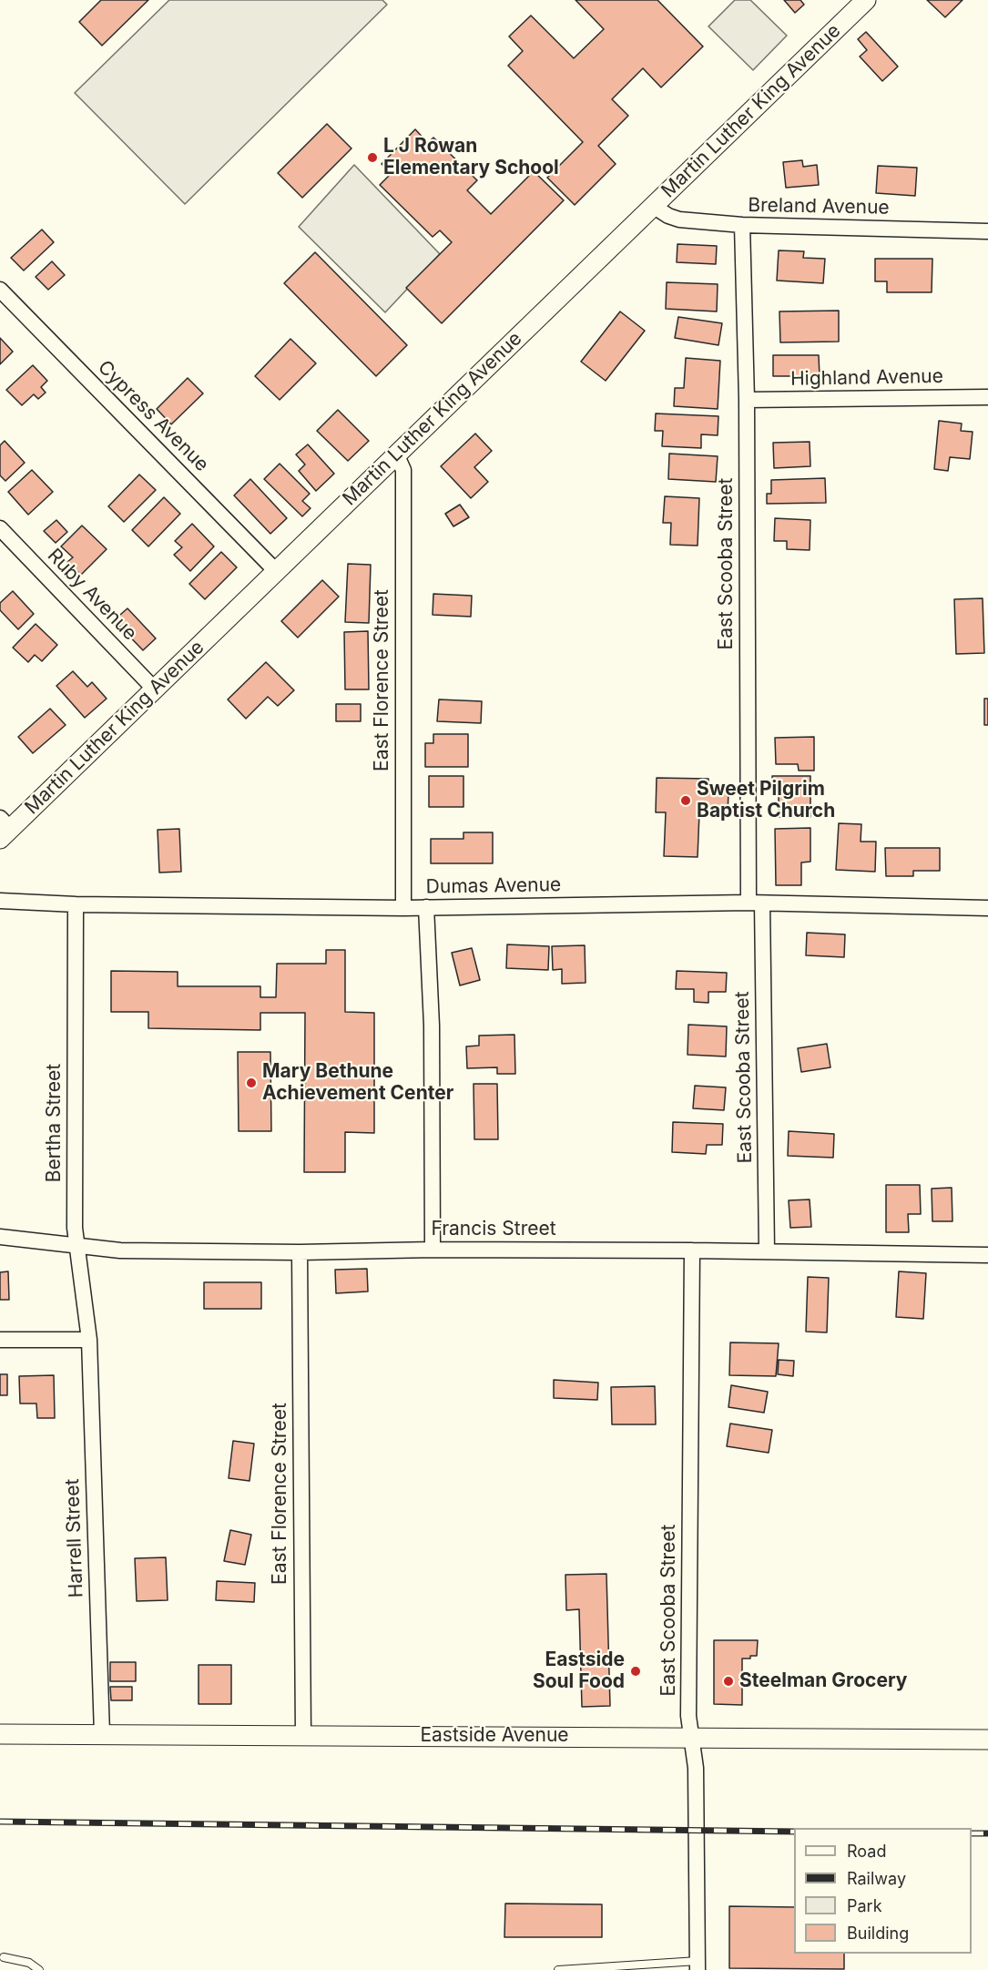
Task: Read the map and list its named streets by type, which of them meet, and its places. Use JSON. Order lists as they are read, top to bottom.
{
  "streets": {
    "street": [
      "Martin Luther King Avenue",
      "Breland Avenue",
      "Highland Avenue",
      "Cypress Avenue",
      "East Scooba Street",
      "Ruby Avenue",
      "East Florence Street",
      "Dumas Avenue",
      "Bertha Street",
      "Francis Street",
      "Harrell Street",
      "Eastside Avenue"
    ]
  },
  "crossings": [
    ["Martin Luther King Avenue", "Breland Avenue"],
    ["Martin Luther King Avenue", "Cypress Avenue"],
    ["Martin Luther King Avenue", "Ruby Avenue"],
    ["Martin Luther King Avenue", "East Florence Street"],
    ["Breland Avenue", "East Scooba Street"],
    ["Highland Avenue", "East Scooba Street"],
    ["East Scooba Street", "Dumas Avenue"],
    ["East Scooba Street", "Francis Street"],
    ["East Scooba Street", "Eastside Avenue"],
    ["East Florence Street", "Dumas Avenue"],
    ["East Florence Street", "Francis Street"],
    ["East Florence Street", "Eastside Avenue"],
    ["Dumas Avenue", "Bertha Street"],
    ["Bertha Street", "Francis Street"],
    ["Bertha Street", "Harrell Street"],
    ["Harrell Street", "Eastside Avenue"]
  ],
  "places": [
    "L J Rowan Elementary School",
    "Sweet Pilgrim Baptist Church",
    "Mary Bethune Achievement Center",
    "Eastside Soul Food",
    "Steelman Grocery"
  ],
  "legend": [
    "Road",
    "Railway",
    "Park",
    "Building"
  ]
}
